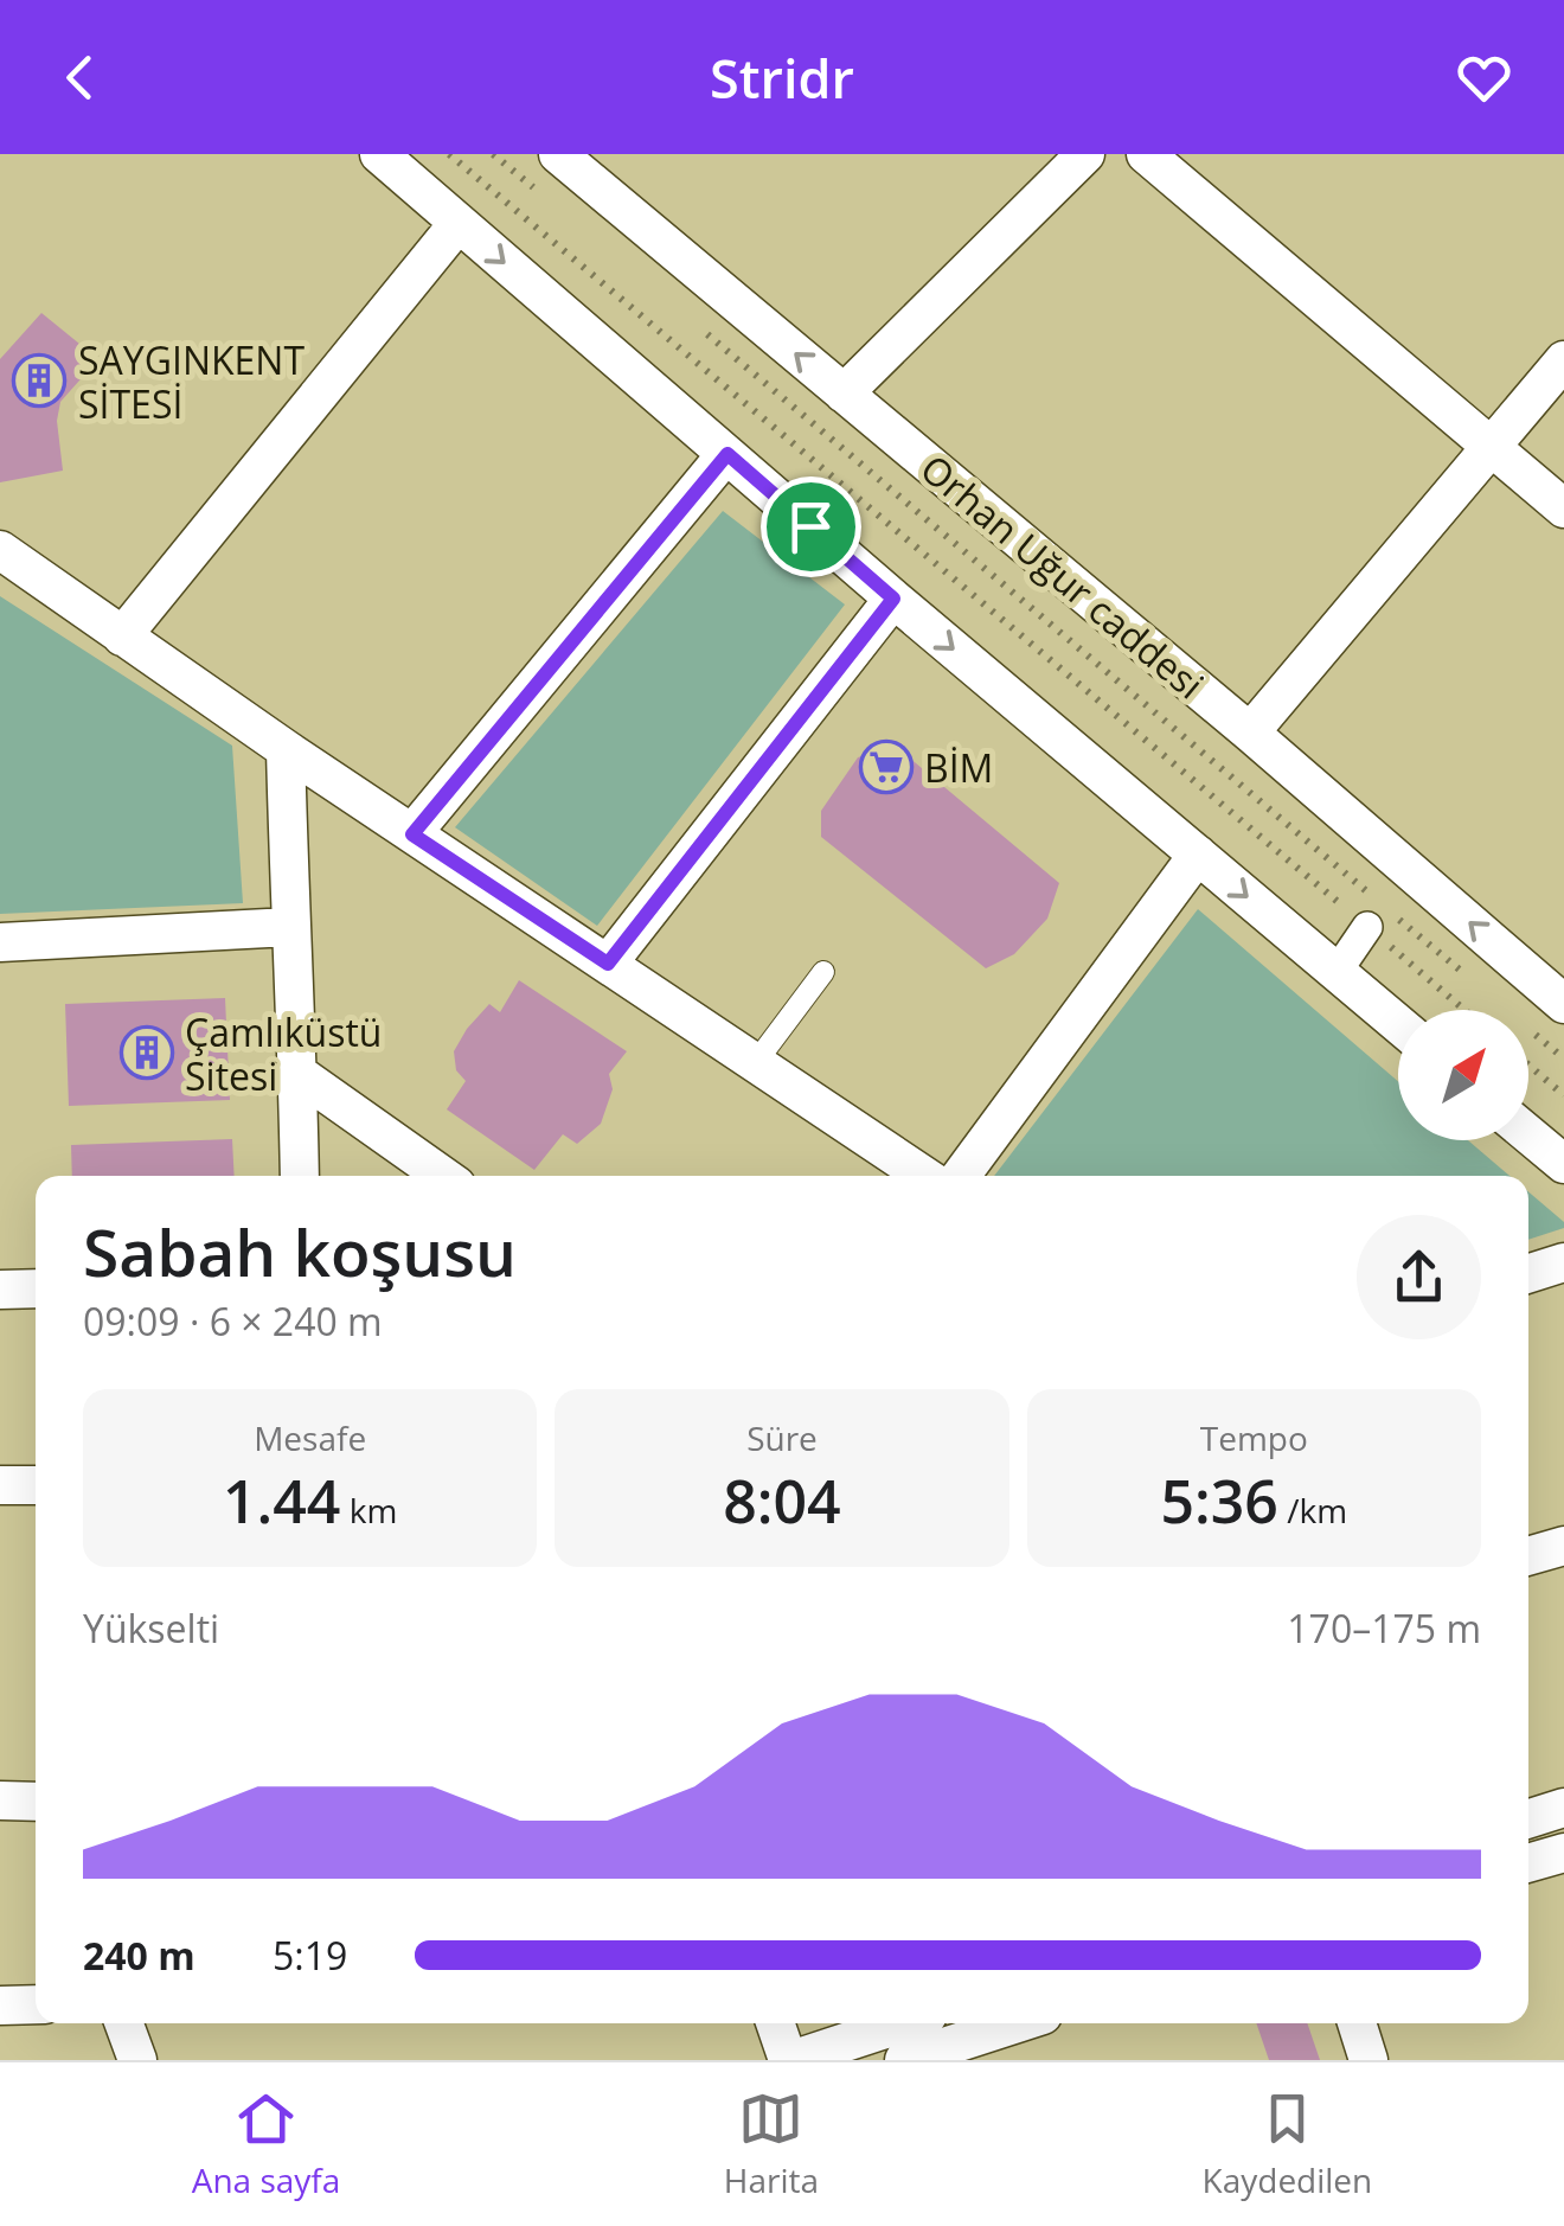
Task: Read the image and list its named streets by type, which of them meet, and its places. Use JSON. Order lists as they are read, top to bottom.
{
  "streets": {
    "street": ["Orhan Uğur caddesi"]
  },
  "places": {
    "building": ["SAYGINKENT SİTESİ", "Çamlıküstü Sitesi"],
    "supermarket": ["BİM"]
  },
  "north": "top right",
  "page": {
    "header": "Stridr",
    "heading": ["Sabah koşusu", "09:09 · 6 × 240 m"],
    "stats": [
      ["Mesafe", "1.44 km"],
      ["Süre", "8:04"],
      ["Tempo", "5:36 /km"]
    ],
    "chart": ["Yükselti", "170–175 m"],
    "list": [
      {
        "name": "240 m",
        "note": "5:19"
      }
    ],
    "tabs": ["Ana sayfa", "Harita", "Kaydedilen"]
  }
}
